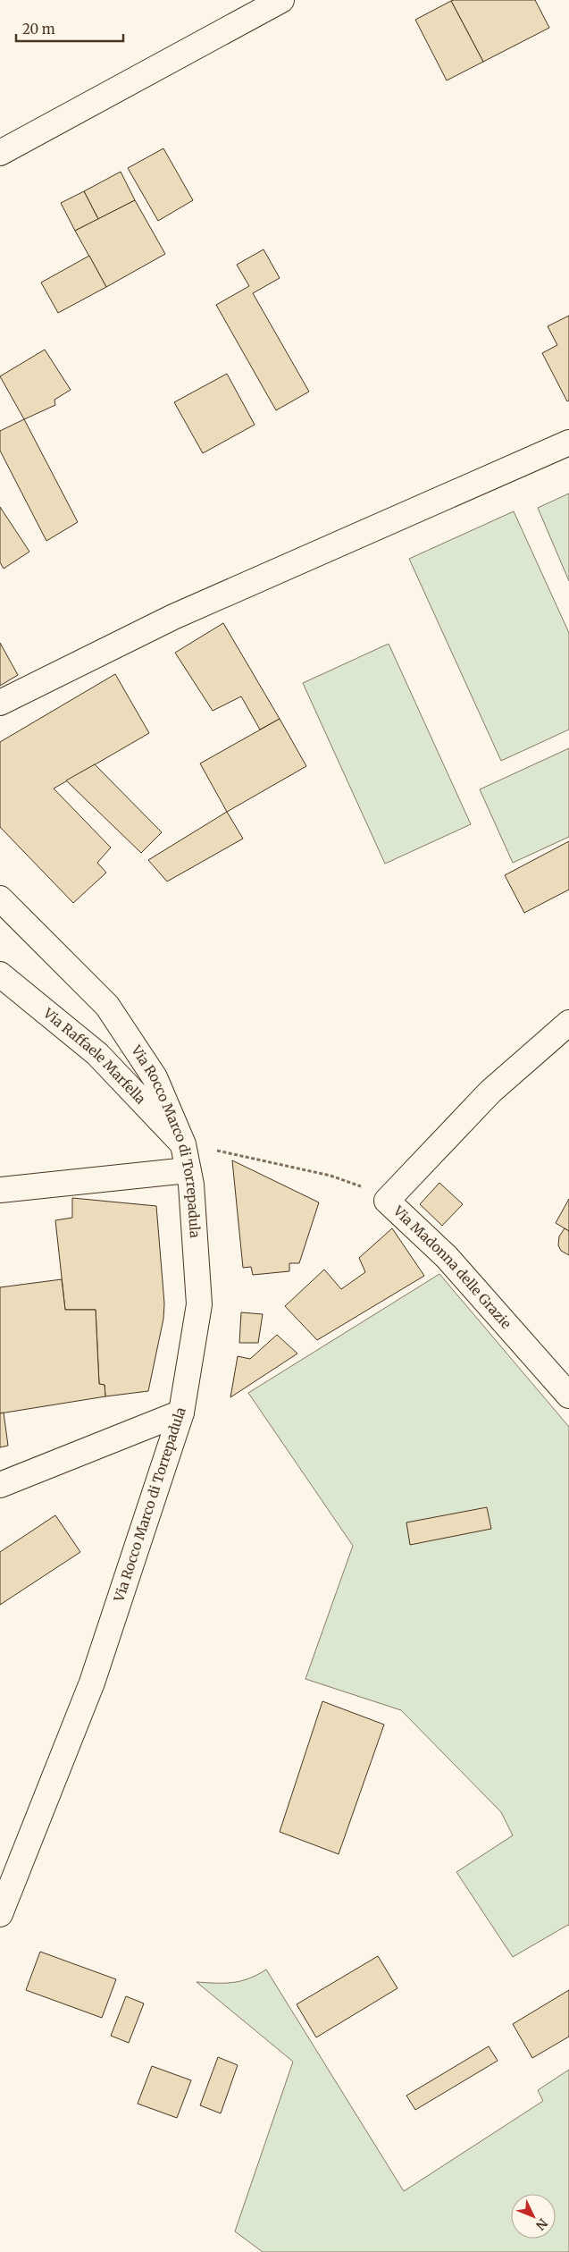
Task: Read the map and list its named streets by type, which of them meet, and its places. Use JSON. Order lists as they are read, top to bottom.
{
  "streets": {
    "main road": ["Via Raffaele Marfella", "Via Rocco Marco di Torrepadula", "Via Madonna delle Grazie"]
  },
  "crossings": [
    ["Via Raffaele Marfella", "Via Rocco Marco di Torrepadula"],
    ["Via Raffaele Marfella", "Via Madonna delle Grazie"],
    ["Via Rocco Marco di Torrepadula", "Via Madonna delle Grazie"]
  ],
  "scale_bar": "20 m",
  "north": "bottom right"
}
